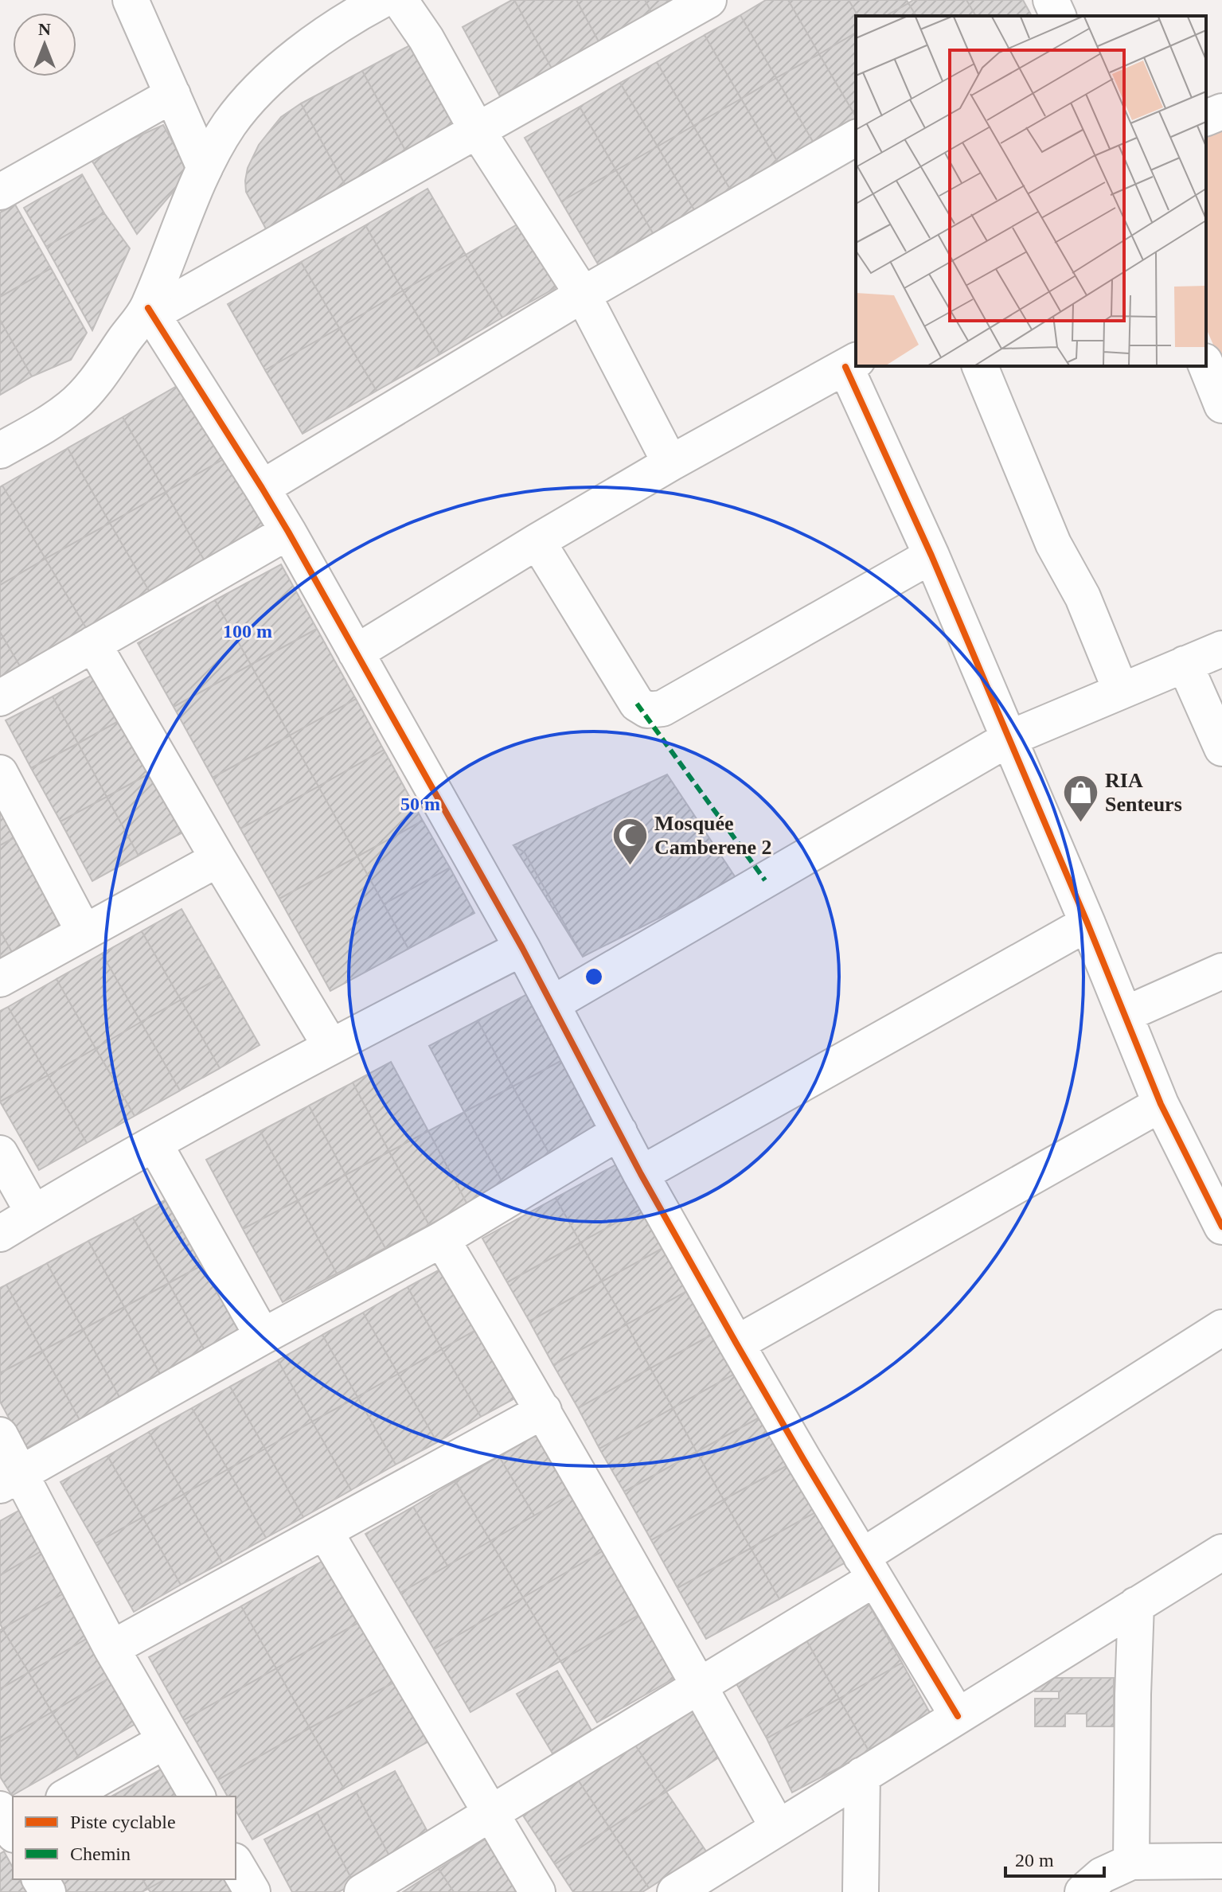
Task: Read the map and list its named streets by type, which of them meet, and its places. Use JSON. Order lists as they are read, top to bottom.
{
  "places": {
    "shop": ["RIA Senteurs"],
    "mosque": ["Mosquée Camberene 2"]
  },
  "legend": ["Piste cyclable", "Chemin"],
  "scale_bar": "20 m",
  "north": "top",
  "rings": ["100 m", "50 m"]
}
